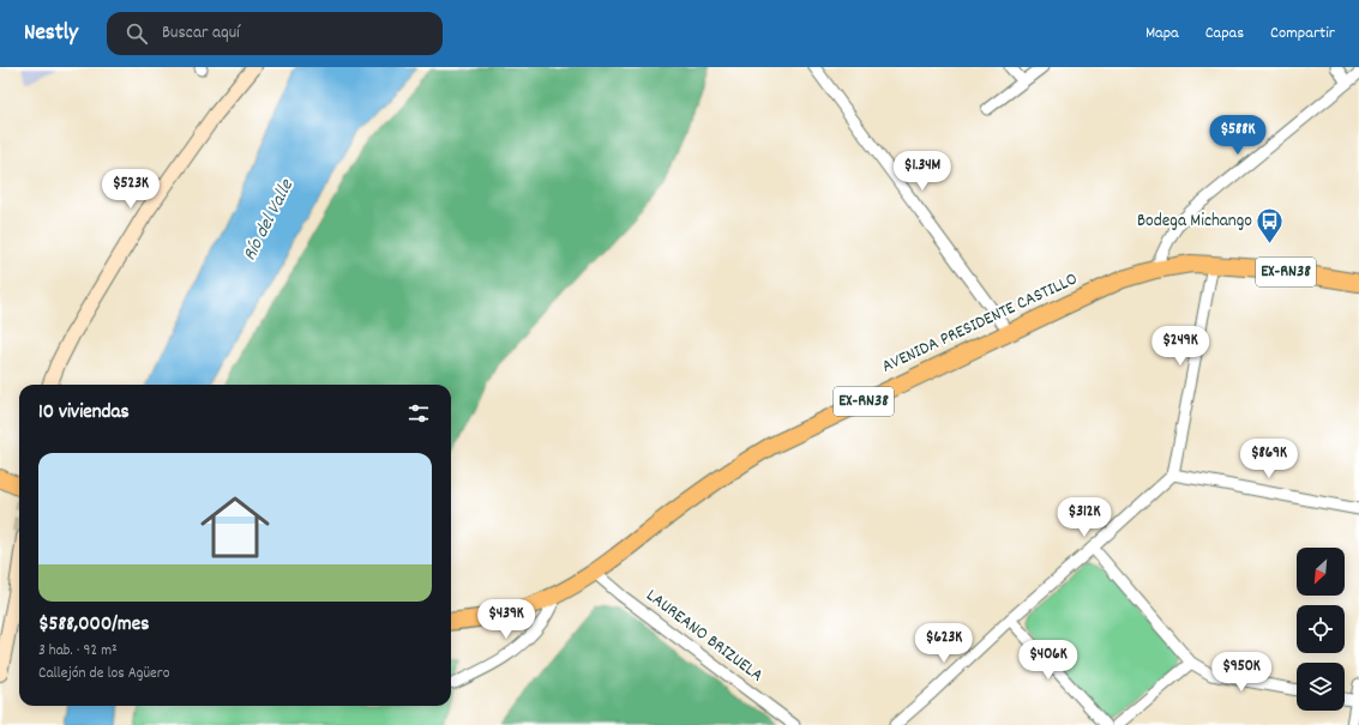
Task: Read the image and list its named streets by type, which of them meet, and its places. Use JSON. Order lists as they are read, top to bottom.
{
  "streets": {
    "main road": ["EX-RN38", "AVENIDA PRESIDENTE CASTILLO"],
    "street": ["LAUREANO BRIZUELA"]
  },
  "crossings": [
    ["AVENIDA PRESIDENTE CASTILLO", "LAUREANO BRIZUELA"]
  ],
  "water": ["Río del Valle"],
  "places": {
    "bus stop": ["Bodega Michango"]
  },
  "north": "bottom left",
  "page": {
    "header": "Nestly",
    "search": "Buscar aquí",
    "nav": ["Mapa", "Capas", "Compartir"],
    "price": [
      "$588K",
      "$1.34M",
      "$523K",
      "$249K",
      "$869K",
      "$312K",
      "$439K",
      "$623K",
      "$406K",
      "$950K"
    ],
    "heading": "10 viviendas",
    "list": [
      {
        "name": "$588,000/mes",
        "note": "3 hab. · 92 m² · Callejón de los Agüero"
      }
    ]
  }
}
